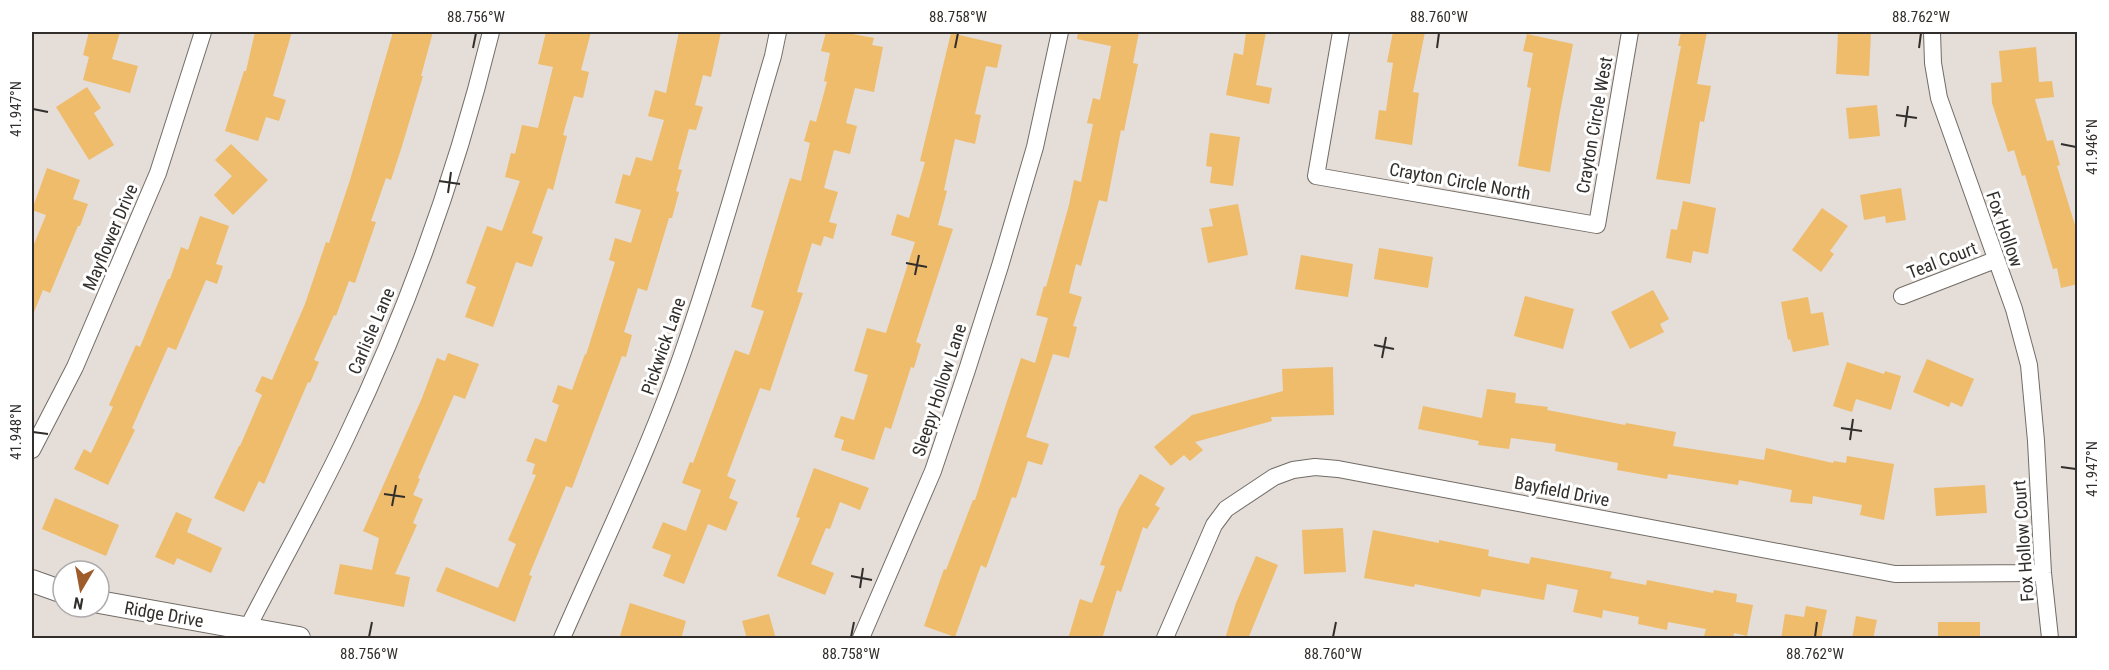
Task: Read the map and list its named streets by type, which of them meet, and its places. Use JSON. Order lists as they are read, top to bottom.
{
  "streets": {
    "street": [
      "Crayton Circle West",
      "Crayton Circle North",
      "Fox Hollow",
      "Mayflower Drive",
      "Teal Court",
      "Carlisle Lane",
      "Pickwick Lane",
      "Sleepy Hollow Lane",
      "Bayfield Drive",
      "Fox Hollow Court",
      "Ridge Drive"
    ]
  },
  "crossings": [
    ["Crayton Circle West", "Crayton Circle North"],
    ["Fox Hollow", "Teal Court"],
    ["Fox Hollow", "Fox Hollow Court"],
    ["Carlisle Lane", "Ridge Drive"],
    ["Bayfield Drive", "Fox Hollow Court"]
  ],
  "north": "bottom",
  "coordinates": [
    "88.756°W",
    "88.758°W",
    "88.760°W",
    "88.762°W",
    "41.947°N",
    "41.946°N",
    "41.948°N"
  ]
}
